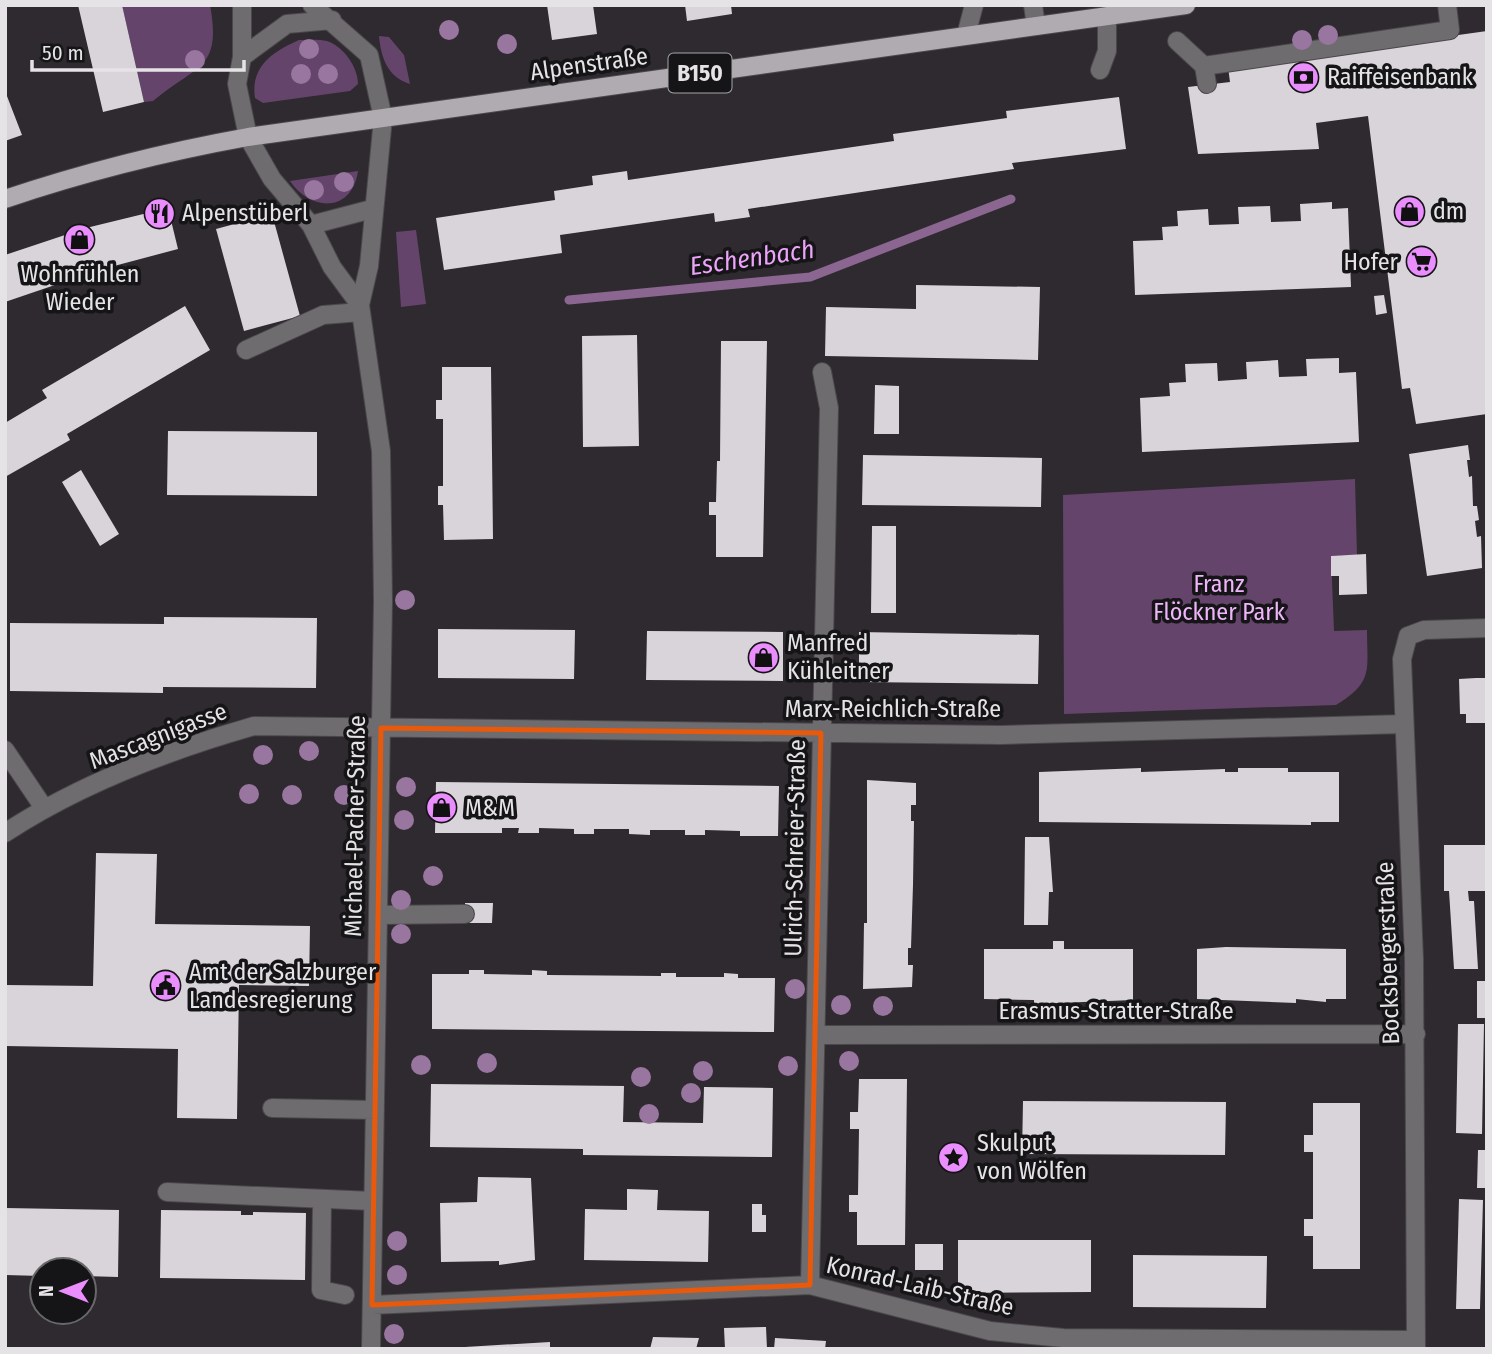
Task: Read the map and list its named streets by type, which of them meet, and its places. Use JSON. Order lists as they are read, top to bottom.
{
  "streets": {
    "main road": ["Alpenstraße", "B150"],
    "street": [
      "Marx-Reichlich-Straße",
      "Mascagnigasse",
      "Michael-Pacher-Straße",
      "Ulrich-Schreier-Straße",
      "Bocksbergerstraße",
      "Erasmus-Stratter-Straße",
      "Konrad-Laib-Straße"
    ]
  },
  "crossings": [
    ["Alpenstraße", "Michael-Pacher-Straße"],
    ["Marx-Reichlich-Straße", "Mascagnigasse"],
    ["Marx-Reichlich-Straße", "Michael-Pacher-Straße"],
    ["Marx-Reichlich-Straße", "Ulrich-Schreier-Straße"],
    ["Marx-Reichlich-Straße", "Bocksbergerstraße"],
    ["Mascagnigasse", "Michael-Pacher-Straße"],
    ["Michael-Pacher-Straße", "Konrad-Laib-Straße"],
    ["Ulrich-Schreier-Straße", "Erasmus-Stratter-Straße"],
    ["Ulrich-Schreier-Straße", "Konrad-Laib-Straße"],
    ["Bocksbergerstraße", "Erasmus-Stratter-Straße"],
    ["Bocksbergerstraße", "Konrad-Laib-Straße"]
  ],
  "water": ["Eschenbach"],
  "parks": ["Franz Flöckner Park"],
  "places": {
    "bank": ["Raiffeisenbank"],
    "shop": [
      "dm",
      "Wohnfühlen Wieder",
      "Manfred Kühleitner",
      "M&M"
    ],
    "restaurant": ["Alpenstüberl"],
    "supermarket": ["Hofer"],
    "public building": ["Amt der Salzburger Landesregierung"],
    "place": ["Skulput von Wölfen"]
  },
  "scale_bar": "50 m",
  "north": "left"
}
